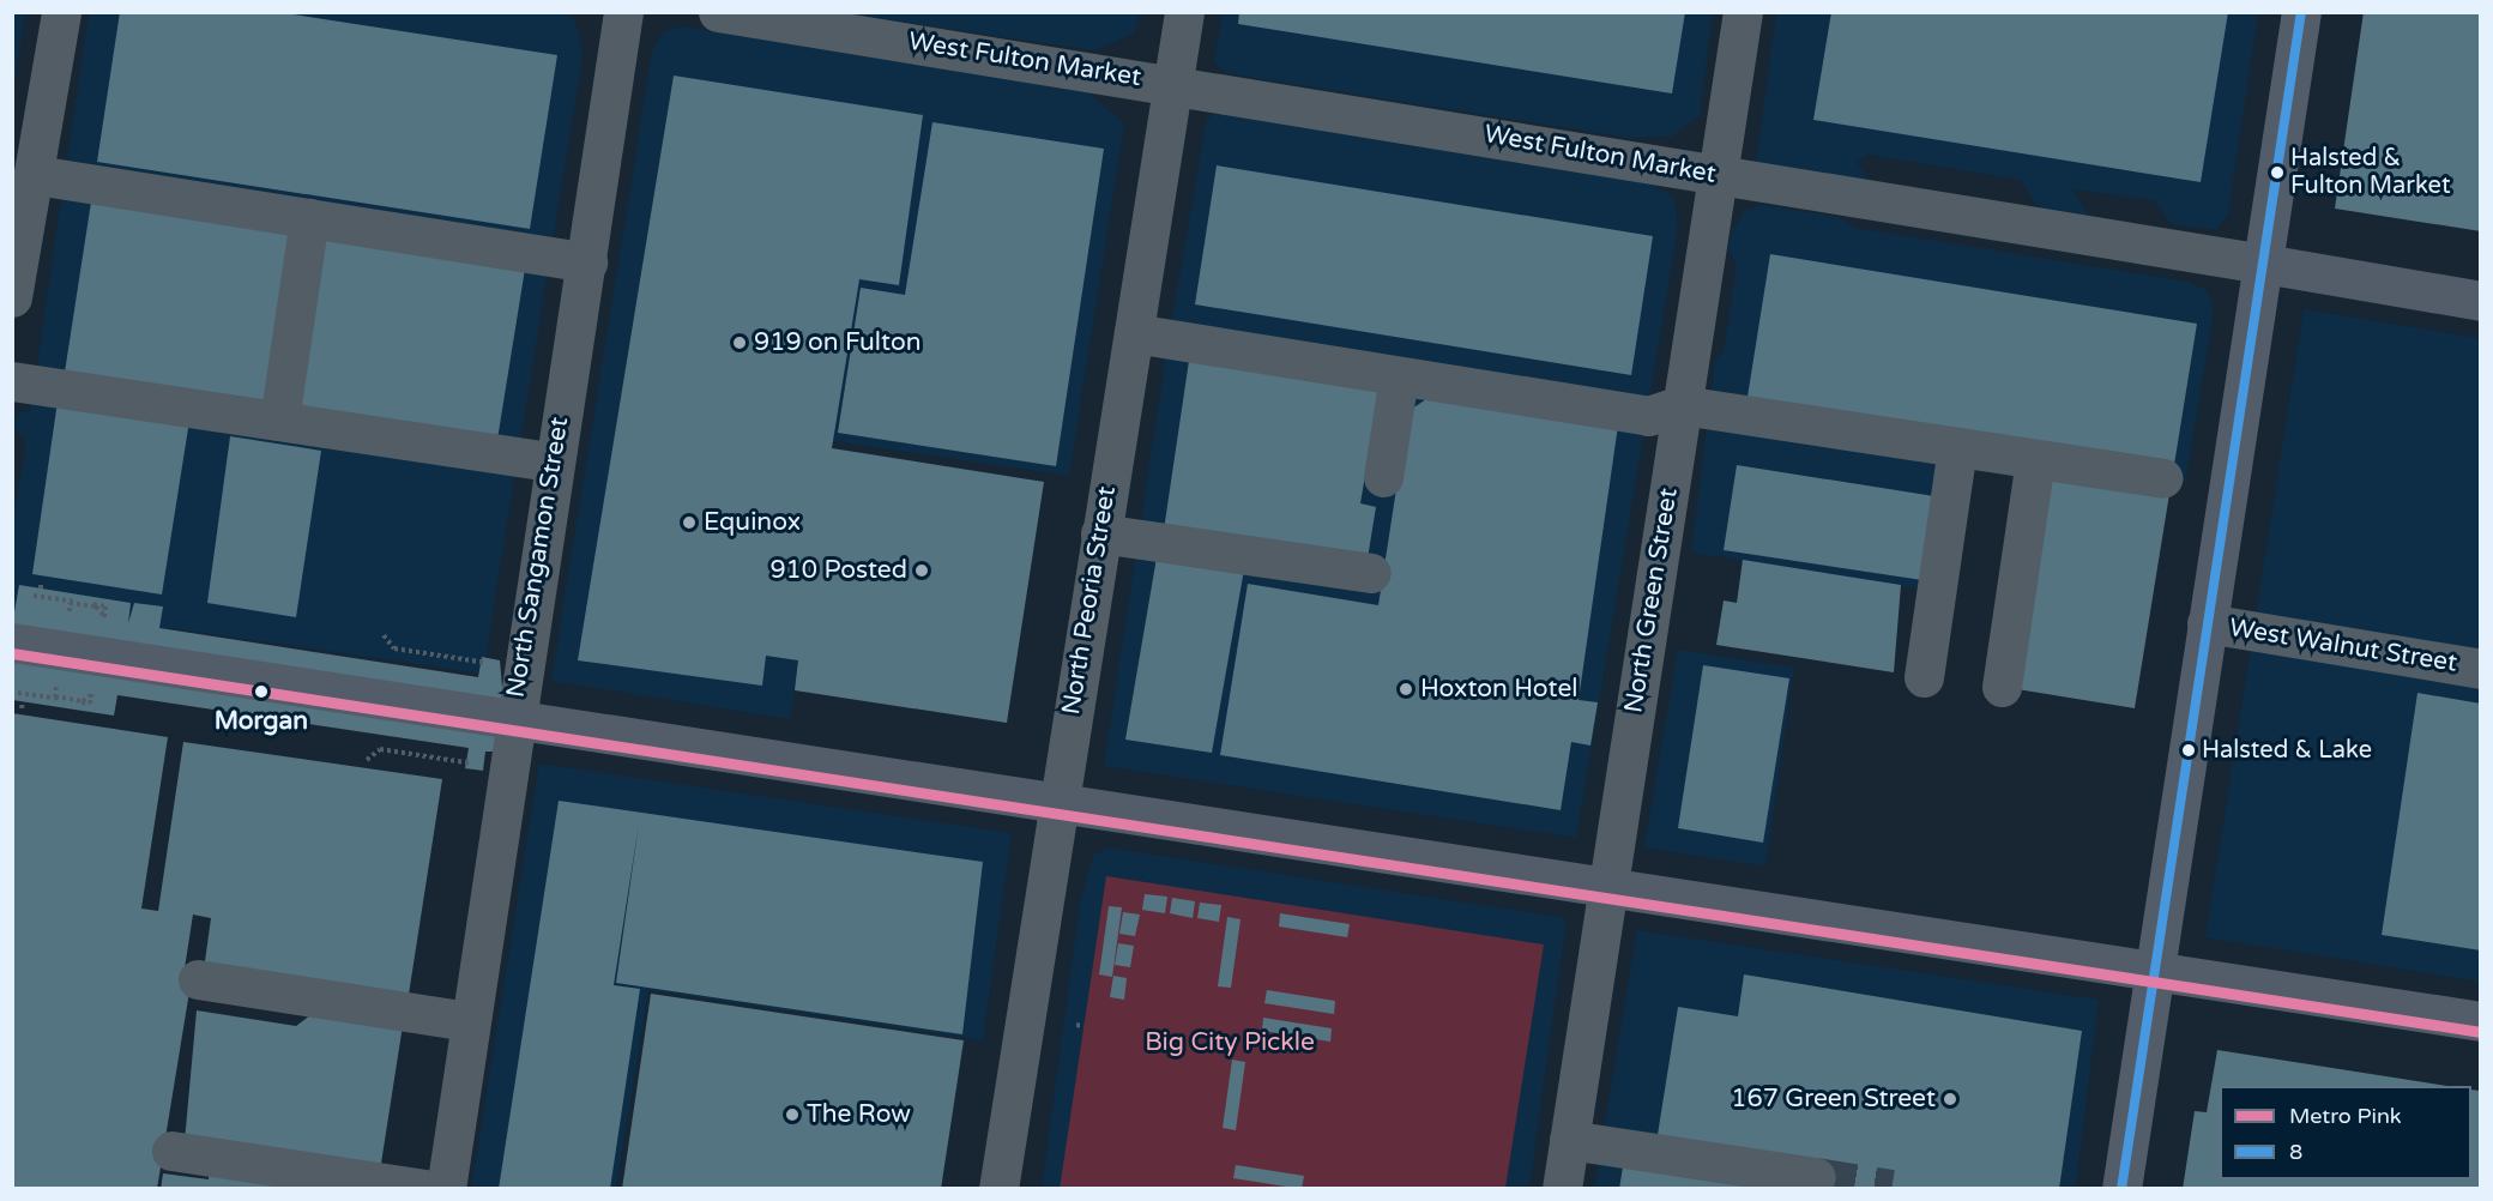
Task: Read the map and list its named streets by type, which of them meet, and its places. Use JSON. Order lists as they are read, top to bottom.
{
  "streets": {
    "main road": ["West Fulton Market"],
    "street": [
      "North Sangamon Street",
      "North Peoria Street",
      "North Green Street",
      "West Walnut Street"
    ]
  },
  "crossings": [
    ["West Fulton Market", "North Peoria Street"],
    ["West Fulton Market", "North Green Street"]
  ],
  "parks": ["Big City Pickle"],
  "places": [
    "Halsted & Fulton Market",
    "919 on Fulton",
    "Equinox",
    "910 Posted",
    "Hoxton Hotel",
    "Morgan",
    "Halsted & Lake",
    "167 Green Street",
    "The Row"
  ],
  "lines": ["transit line 8", "metro line Pink"],
  "legend": ["Metro Pink", "8"]
}
